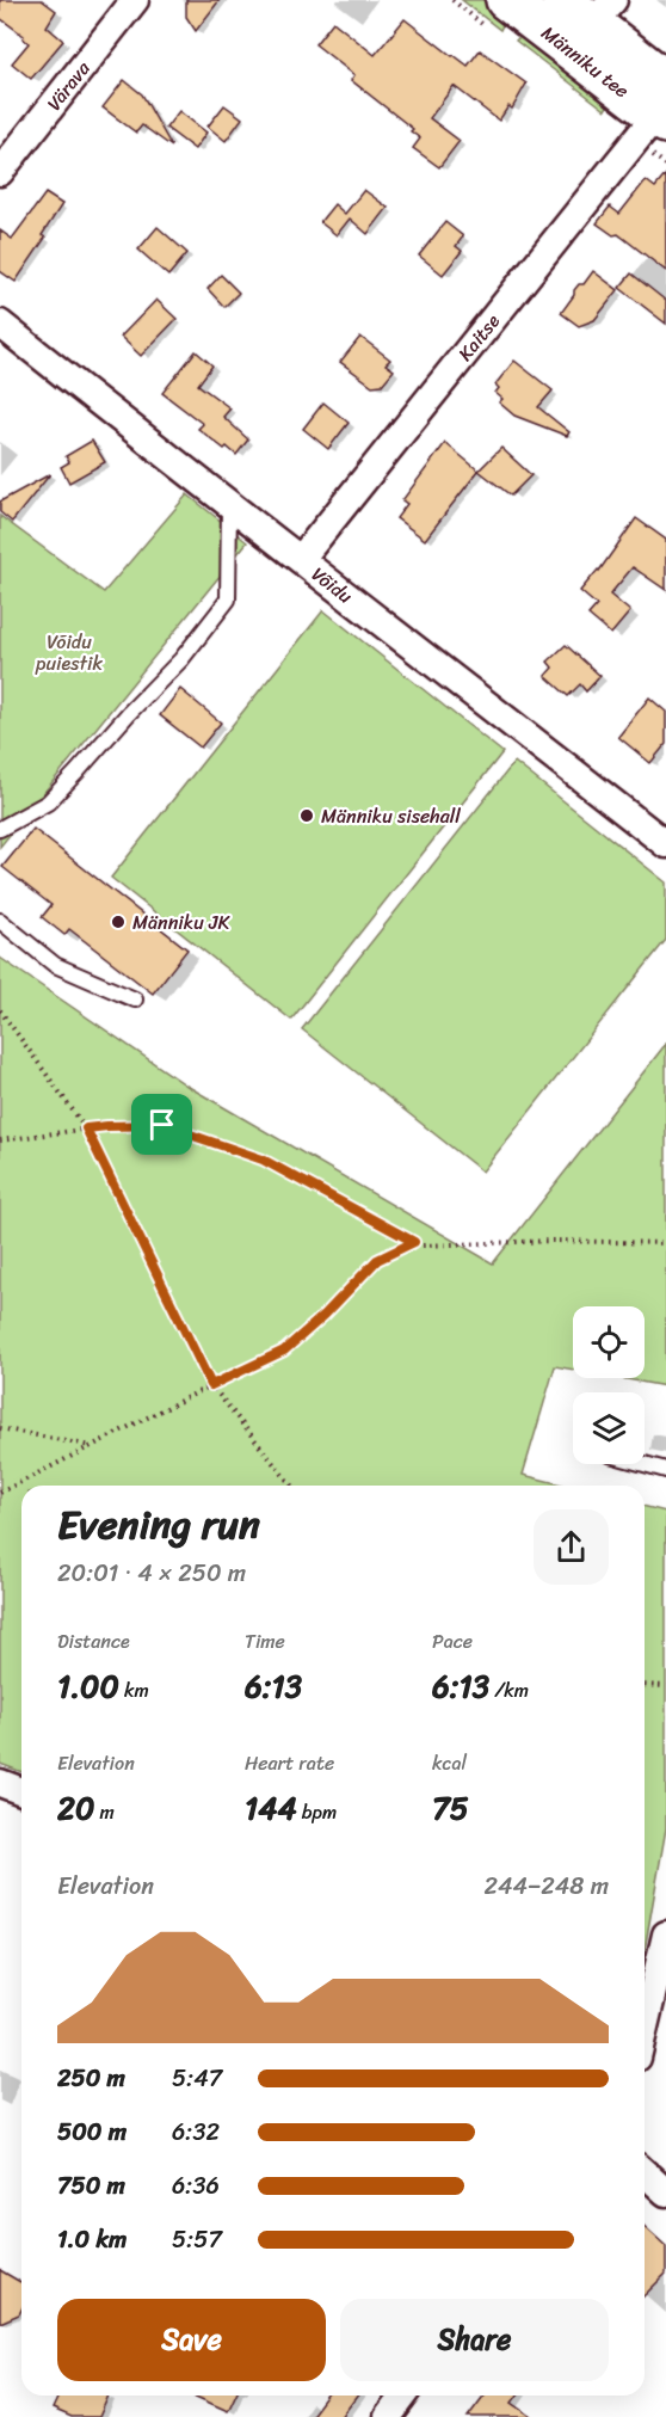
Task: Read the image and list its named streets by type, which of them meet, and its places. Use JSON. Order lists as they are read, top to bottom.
{
  "streets": {
    "street": [
      "Männiku tee",
      "Värava",
      "Kaitse",
      "Võidu"
    ]
  },
  "crossings": [
    ["Männiku tee", "Kaitse"],
    ["Kaitse", "Võidu"]
  ],
  "parks": ["Võidu puiestik"],
  "places": ["Männiku sisehall", "Männiku JK"],
  "page": {
    "heading": ["Evening run", "20:01 · 4 × 250 m"],
    "stats": [
      ["Distance", "1.00 km"],
      ["Time", "6:13"],
      ["Pace", "6:13 /km"],
      ["Elevation", "20 m"],
      ["Heart rate", "144 bpm"],
      ["kcal", "75"]
    ],
    "chart": ["Elevation", "244–248 m"],
    "list": [
      {
        "name": "250 m",
        "note": "5:47"
      },
      {
        "name": "500 m",
        "note": "6:32"
      },
      {
        "name": "750 m",
        "note": "6:36"
      },
      {
        "name": "1.0 km",
        "note": "5:57"
      }
    ],
    "buttons": ["Save", "Share"]
  }
}
